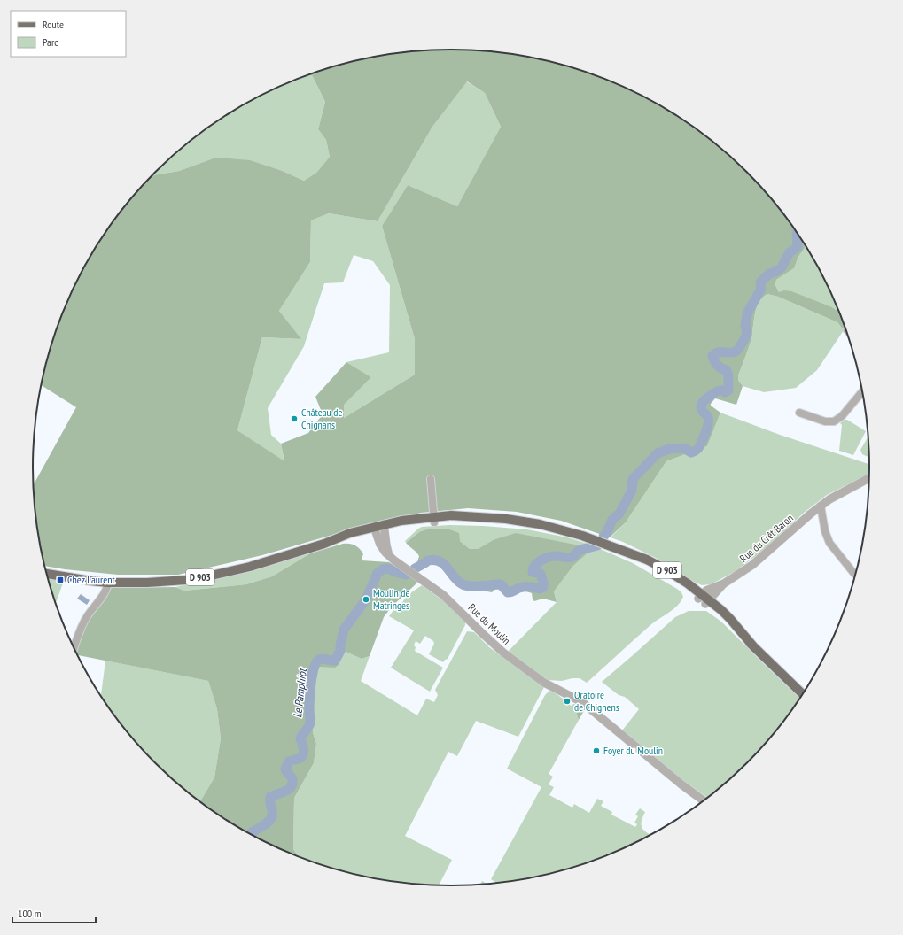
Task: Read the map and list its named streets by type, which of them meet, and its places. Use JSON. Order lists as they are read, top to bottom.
{
  "streets": {
    "main road": ["D 903"],
    "street": ["Rue du Crêt Baron", "Rue du Moulin"]
  },
  "crossings": [
    ["Rue du Crêt Baron", "D 903"],
    ["D 903", "Rue du Moulin"]
  ],
  "water": ["Le Pamphiot"],
  "places": {
    "other": [
      "Château de Chignans",
      "Moulin de Matringes",
      "Oratoire de Chignens",
      "Foyer du Moulin"
    ],
    "transit": ["Chez Laurent"]
  },
  "legend": ["Route", "Parc"],
  "scale_bar": "100 m"
}
